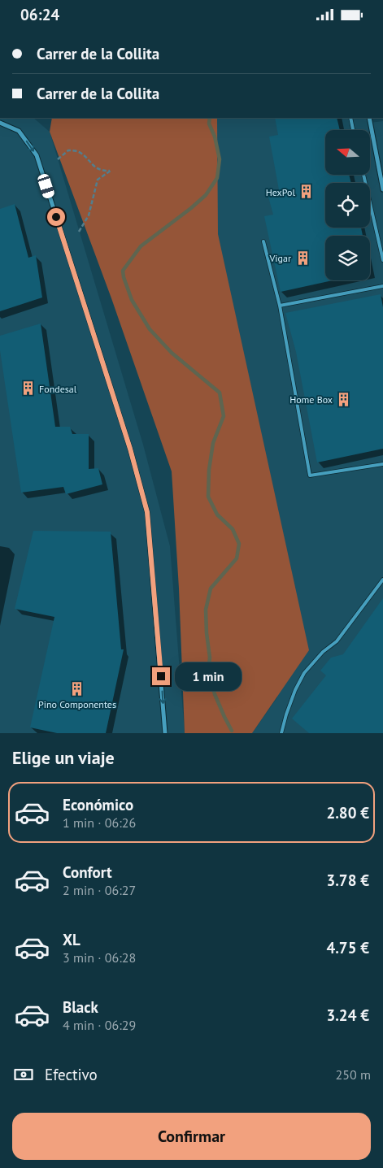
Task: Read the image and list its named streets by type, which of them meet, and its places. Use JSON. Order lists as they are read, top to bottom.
{
  "places": {
    "building": [
      "HexPol",
      "Vigar",
      "Fondesal",
      "Home Box",
      "Pino Componentes"
    ]
  },
  "north": "left",
  "page": {
    "status": "06:24",
    "banner": ["Carrer de la Collita", "Carrer de la Collita"],
    "bubble": "1 min",
    "heading": "Elige un viaje",
    "list": [
      {
        "name": "Económico",
        "note": "1 min · 06:26",
        "value": "2.80 €"
      },
      {
        "name": "Confort",
        "note": "2 min · 06:27",
        "value": "3.78 €"
      },
      {
        "name": "XL",
        "note": "3 min · 06:28",
        "value": "4.75 €"
      },
      {
        "name": "Black",
        "note": "4 min · 06:29",
        "value": "3.24 €"
      }
    ],
    "pay": ["Efectivo", "250 m"],
    "buttons": "Confirmar"
  }
}
